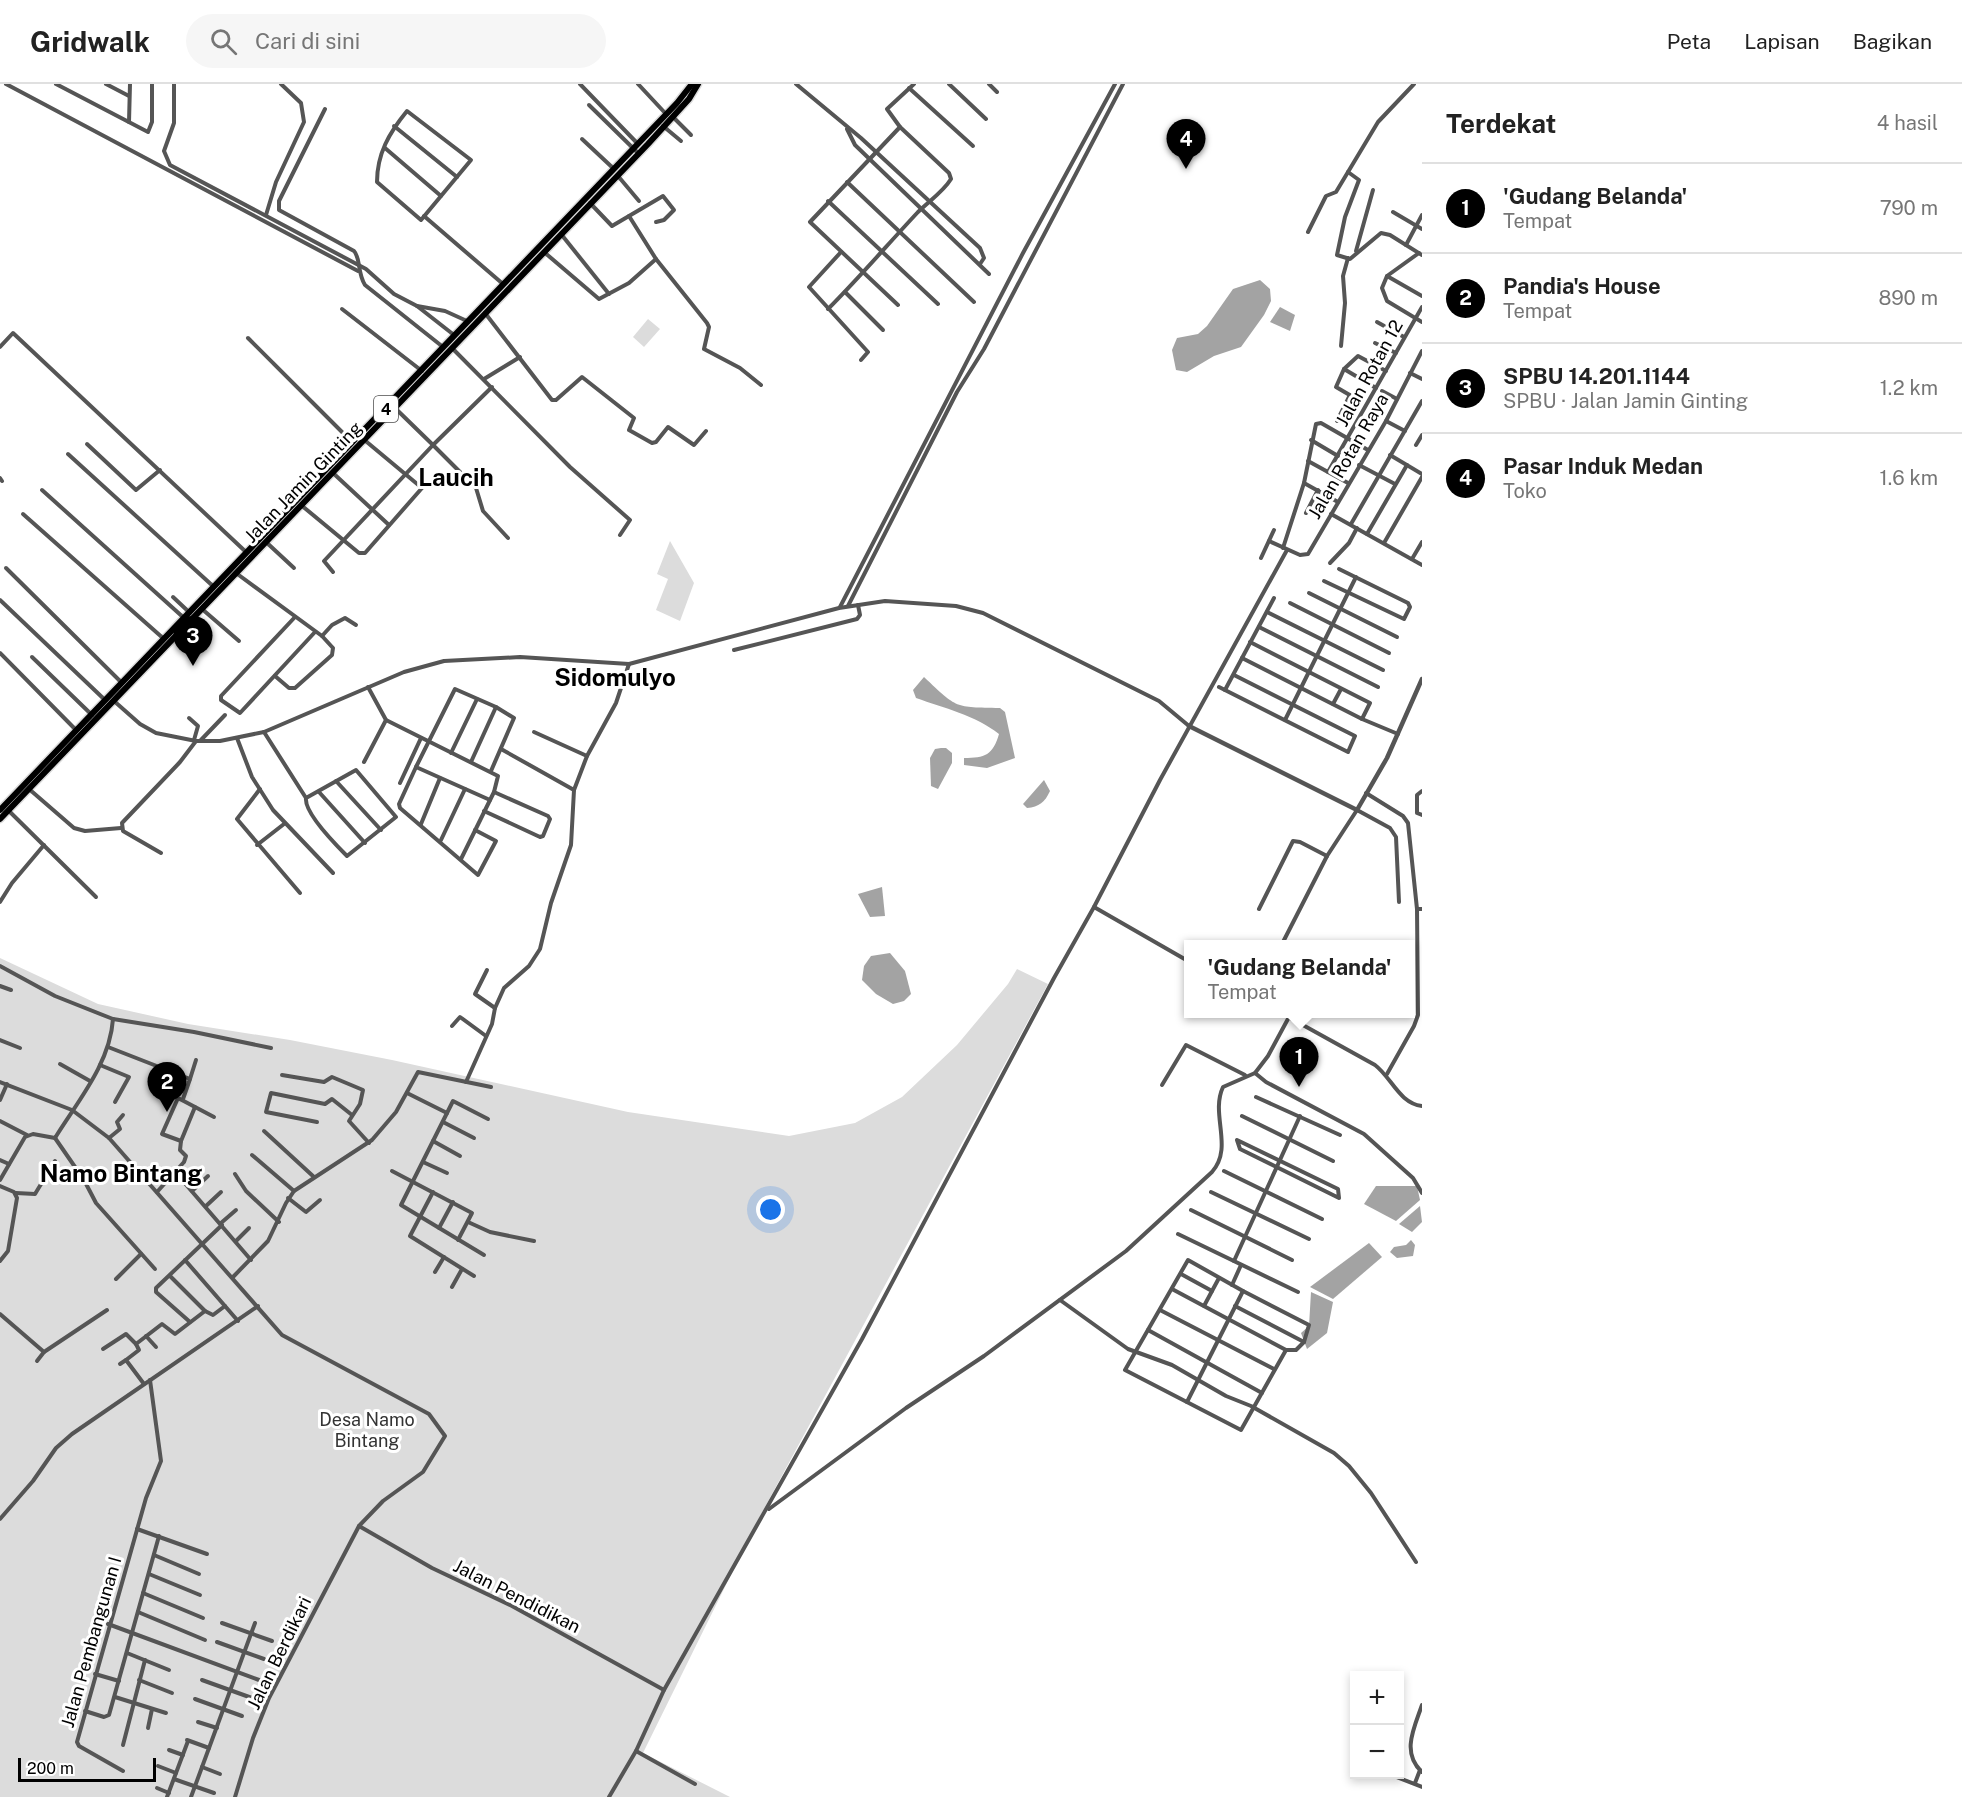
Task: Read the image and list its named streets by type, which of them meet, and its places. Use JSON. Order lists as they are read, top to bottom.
{
  "streets": {
    "highway": ["4", "Jalan Jamin Ginting"],
    "street": [
      "Jalan Rotan 12",
      "Jalan Rotan Raya",
      "Jalan Pendidikan",
      "Jalan Pembangunan I",
      "Jalan Berdikari"
    ]
  },
  "crossings": [
    ["Jalan Pendidikan", "Jalan Berdikari"]
  ],
  "districts": ["Laucih", "Sidomulyo", "Namo Bintang"],
  "parks": ["Desa Namo Bintang"],
  "scale_bar": "200 m",
  "page": {
    "header": "Gridwalk",
    "search": "Cari di sini",
    "nav": ["Peta", "Lapisan", "Bagikan"],
    "heading": ["Terdekat", "4 hasil"],
    "pins": [
      "4",
      "3",
      "1",
      "2"
    ],
    "list": [
      {
        "mark": "1",
        "name": "'Gudang Belanda'",
        "note": "Tempat",
        "value": "790 m"
      },
      {
        "mark": "2",
        "name": "Pandia's House",
        "note": "Tempat",
        "value": "890 m"
      },
      {
        "mark": "3",
        "name": "SPBU 14.201.1144",
        "note": "SPBU · Jalan Jamin Ginting",
        "value": "1.2 km"
      },
      {
        "mark": "4",
        "name": "Pasar Induk Medan",
        "note": "Toko",
        "value": "1.6 km"
      }
    ],
    "popup": ["'Gudang Belanda'", "Tempat"],
    "map_buttons": ["+", "−"],
    "scale": "200 m"
  }
}
